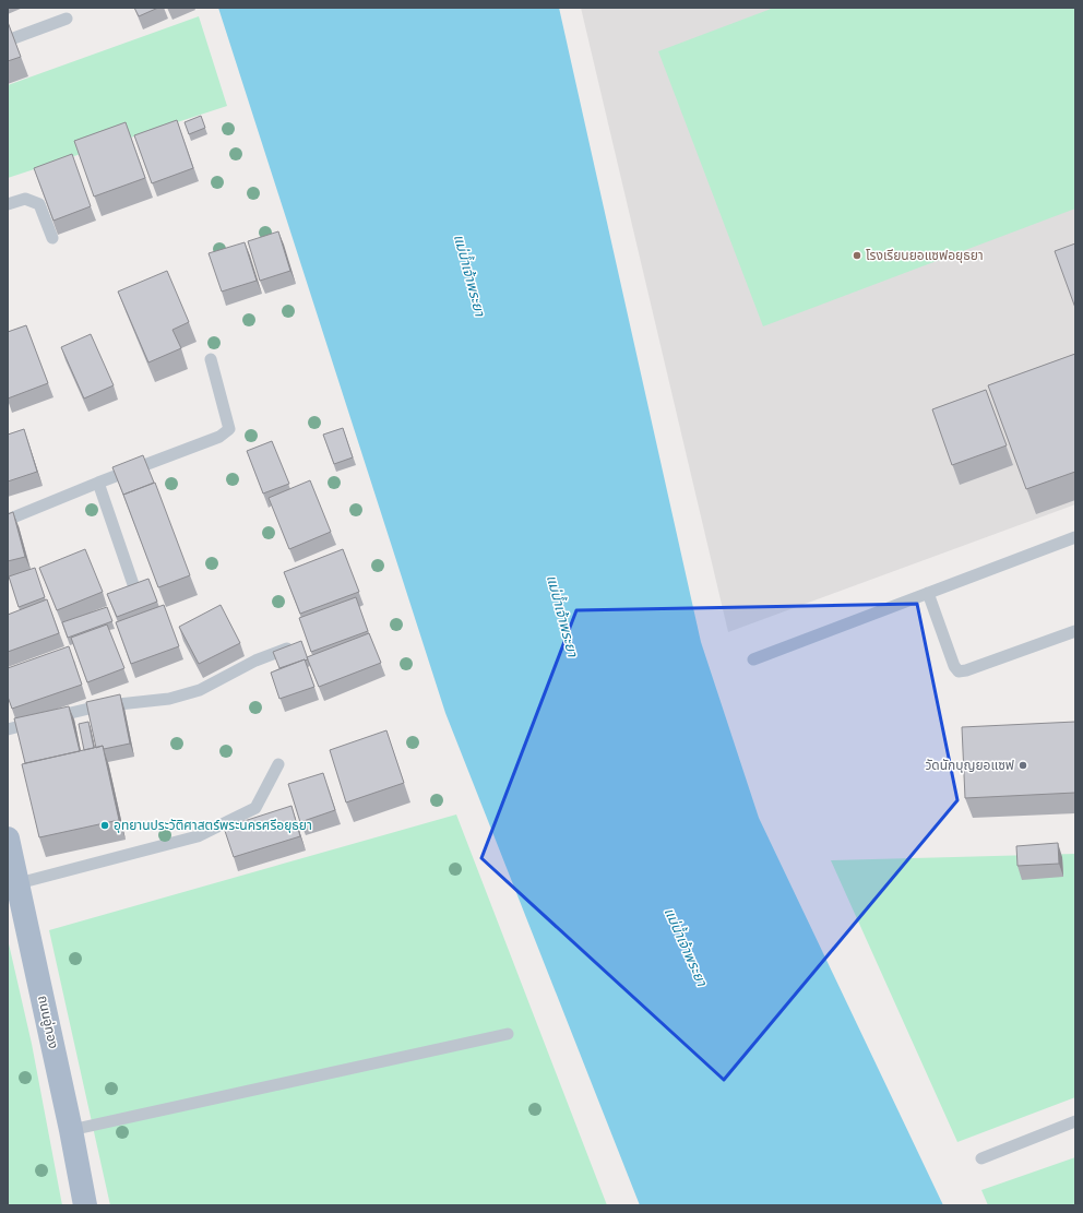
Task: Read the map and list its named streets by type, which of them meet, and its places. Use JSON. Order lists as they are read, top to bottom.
{
  "streets": {
    "main road": ["ถนนอู่ทอง"]
  },
  "water": ["แม่น้ำเจ้าพระยา"],
  "places": ["โรงเรียนยอแซฟอยุธยา", "วัดนักบุญยอแซฟ", "อุทยานประวัติศาสตร์พระนครศรีอยุธยา"]
}
